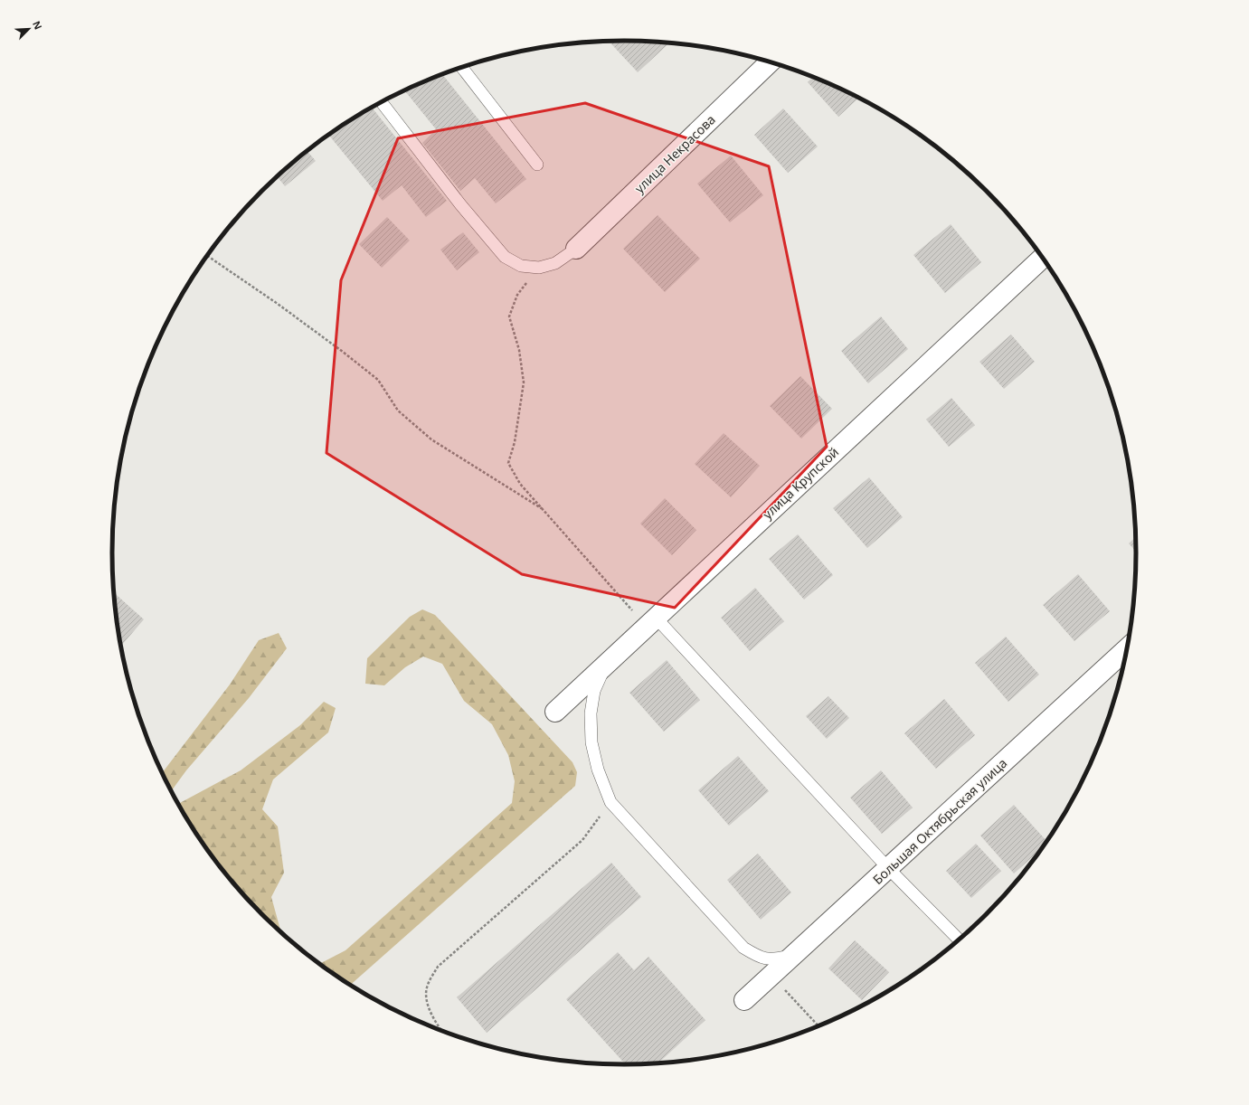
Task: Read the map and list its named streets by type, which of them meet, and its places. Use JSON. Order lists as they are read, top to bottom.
{
  "streets": {
    "street": ["улица Некрасова", "улица Крупской", "Большая Октябрьская улица"]
  },
  "north": "top right"
}
